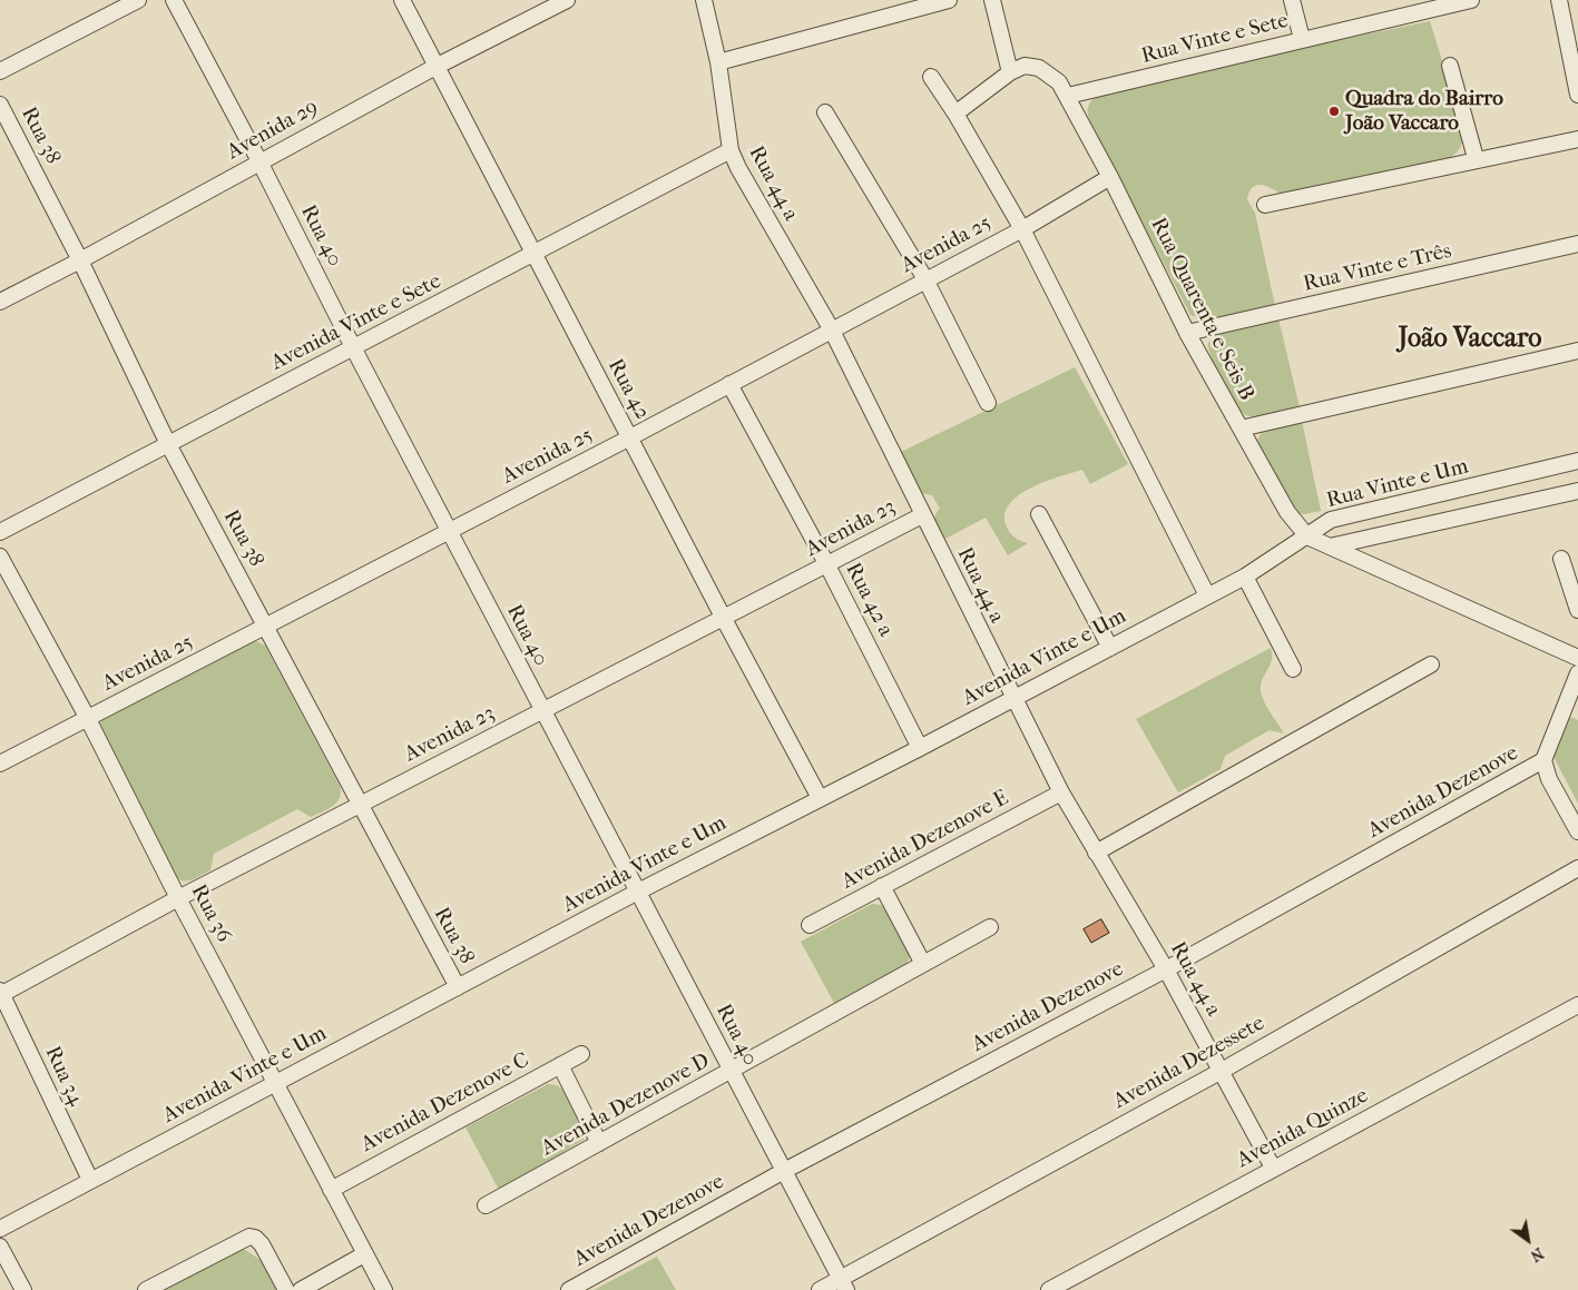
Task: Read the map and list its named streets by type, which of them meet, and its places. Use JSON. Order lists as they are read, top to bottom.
{
  "streets": {
    "street": [
      "Rua Vinte e Sete",
      "Avenida 29",
      "Rua 38",
      "Rua 44 a",
      "Rua 40",
      "Avenida 25",
      "Rua Vinte e Três",
      "Rua Quarenta e Seis B",
      "Avenida Vinte e Sete",
      "Rua 42",
      "Rua Vinte e Um",
      "Avenida 23",
      "Rua 42 a",
      "Avenida Vinte e Um",
      "Avenida Dezenove",
      "Avenida Dezenove E",
      "Rua 36",
      "Avenida Dezessete",
      "Rua 34",
      "Avenida Dezenove C",
      "Avenida Dezenove D",
      "Avenida Quinze"
    ]
  },
  "crossings": [
    ["Rua Vinte e Sete", "Rua Quarenta e Seis B"],
    ["Avenida 29", "Rua 38"],
    ["Avenida 29", "Rua 40"],
    ["Avenida 29", "Rua 42"],
    ["Rua 38", "Avenida 25"],
    ["Rua 38", "Avenida Vinte e Sete"],
    ["Rua 38", "Avenida 23"],
    ["Rua 38", "Avenida Vinte e Um"],
    ["Rua 44 a", "Avenida 25"],
    ["Rua 44 a", "Avenida Vinte e Sete"],
    ["Rua 44 a", "Avenida 23"],
    ["Rua 44 a", "Avenida Vinte e Um"],
    ["Rua 44 a", "Avenida Dezenove"],
    ["Rua 44 a", "Avenida Dezenove E"],
    ["Rua 44 a", "Avenida Dezessete"],
    ["Rua 44 a", "Avenida Quinze"],
    ["Rua 40", "Avenida 25"],
    ["Rua 40", "Avenida Vinte e Sete"],
    ["Rua 40", "Avenida 23"],
    ["Rua 40", "Avenida Vinte e Um"],
    ["Rua 40", "Avenida Dezenove"],
    ["Rua 40", "Avenida Dezessete"],
    ["Rua 40", "Avenida Dezenove D"],
    ["Avenida 25", "Rua Quarenta e Seis B"],
    ["Avenida 25", "Rua 42"],
    ["Avenida 25", "Rua 42 a"],
    ["Avenida 25", "Rua 36"],
    ["Rua Vinte e Três", "Rua Quarenta e Seis B"],
    ["Rua Quarenta e Seis B", "Rua Vinte e Um"],
    ["Rua Quarenta e Seis B", "Avenida Vinte e Um"],
    ["Avenida Vinte e Sete", "Rua 42"],
    ["Rua 42", "Avenida 23"],
    ["Rua 42", "Avenida Vinte e Um"],
    ["Rua Vinte e Um", "Avenida Vinte e Um"],
    ["Avenida 23", "Rua 42 a"],
    ["Avenida 23", "Rua 36"],
    ["Avenida 23", "Rua 34"],
    ["Rua 42 a", "Avenida Vinte e Um"],
    ["Avenida Vinte e Um", "Rua 36"],
    ["Avenida Vinte e Um", "Rua 34"],
    ["Rua 36", "Avenida Dezenove C"]
  ],
  "districts": ["João Vaccaro"],
  "places": ["Quadra do Bairro João Vaccaro"],
  "north": "bottom right"
}
